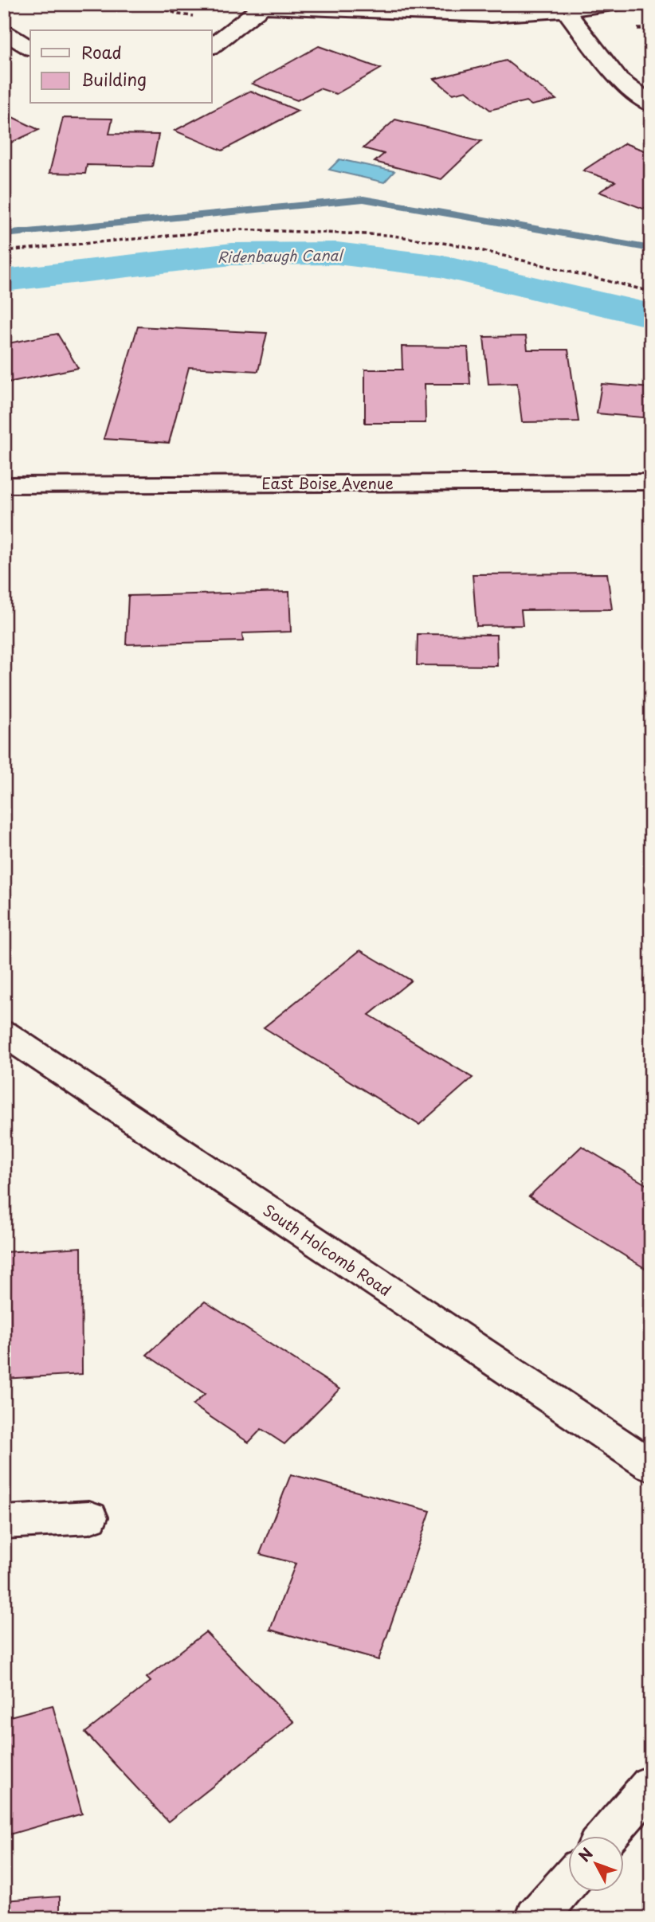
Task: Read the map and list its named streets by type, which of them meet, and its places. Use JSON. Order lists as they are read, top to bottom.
{
  "streets": {
    "street": ["East Boise Avenue", "South Holcomb Road"]
  },
  "water": ["Ridenbaugh Canal"],
  "legend": ["Road", "Building"],
  "north": "top left"
}
